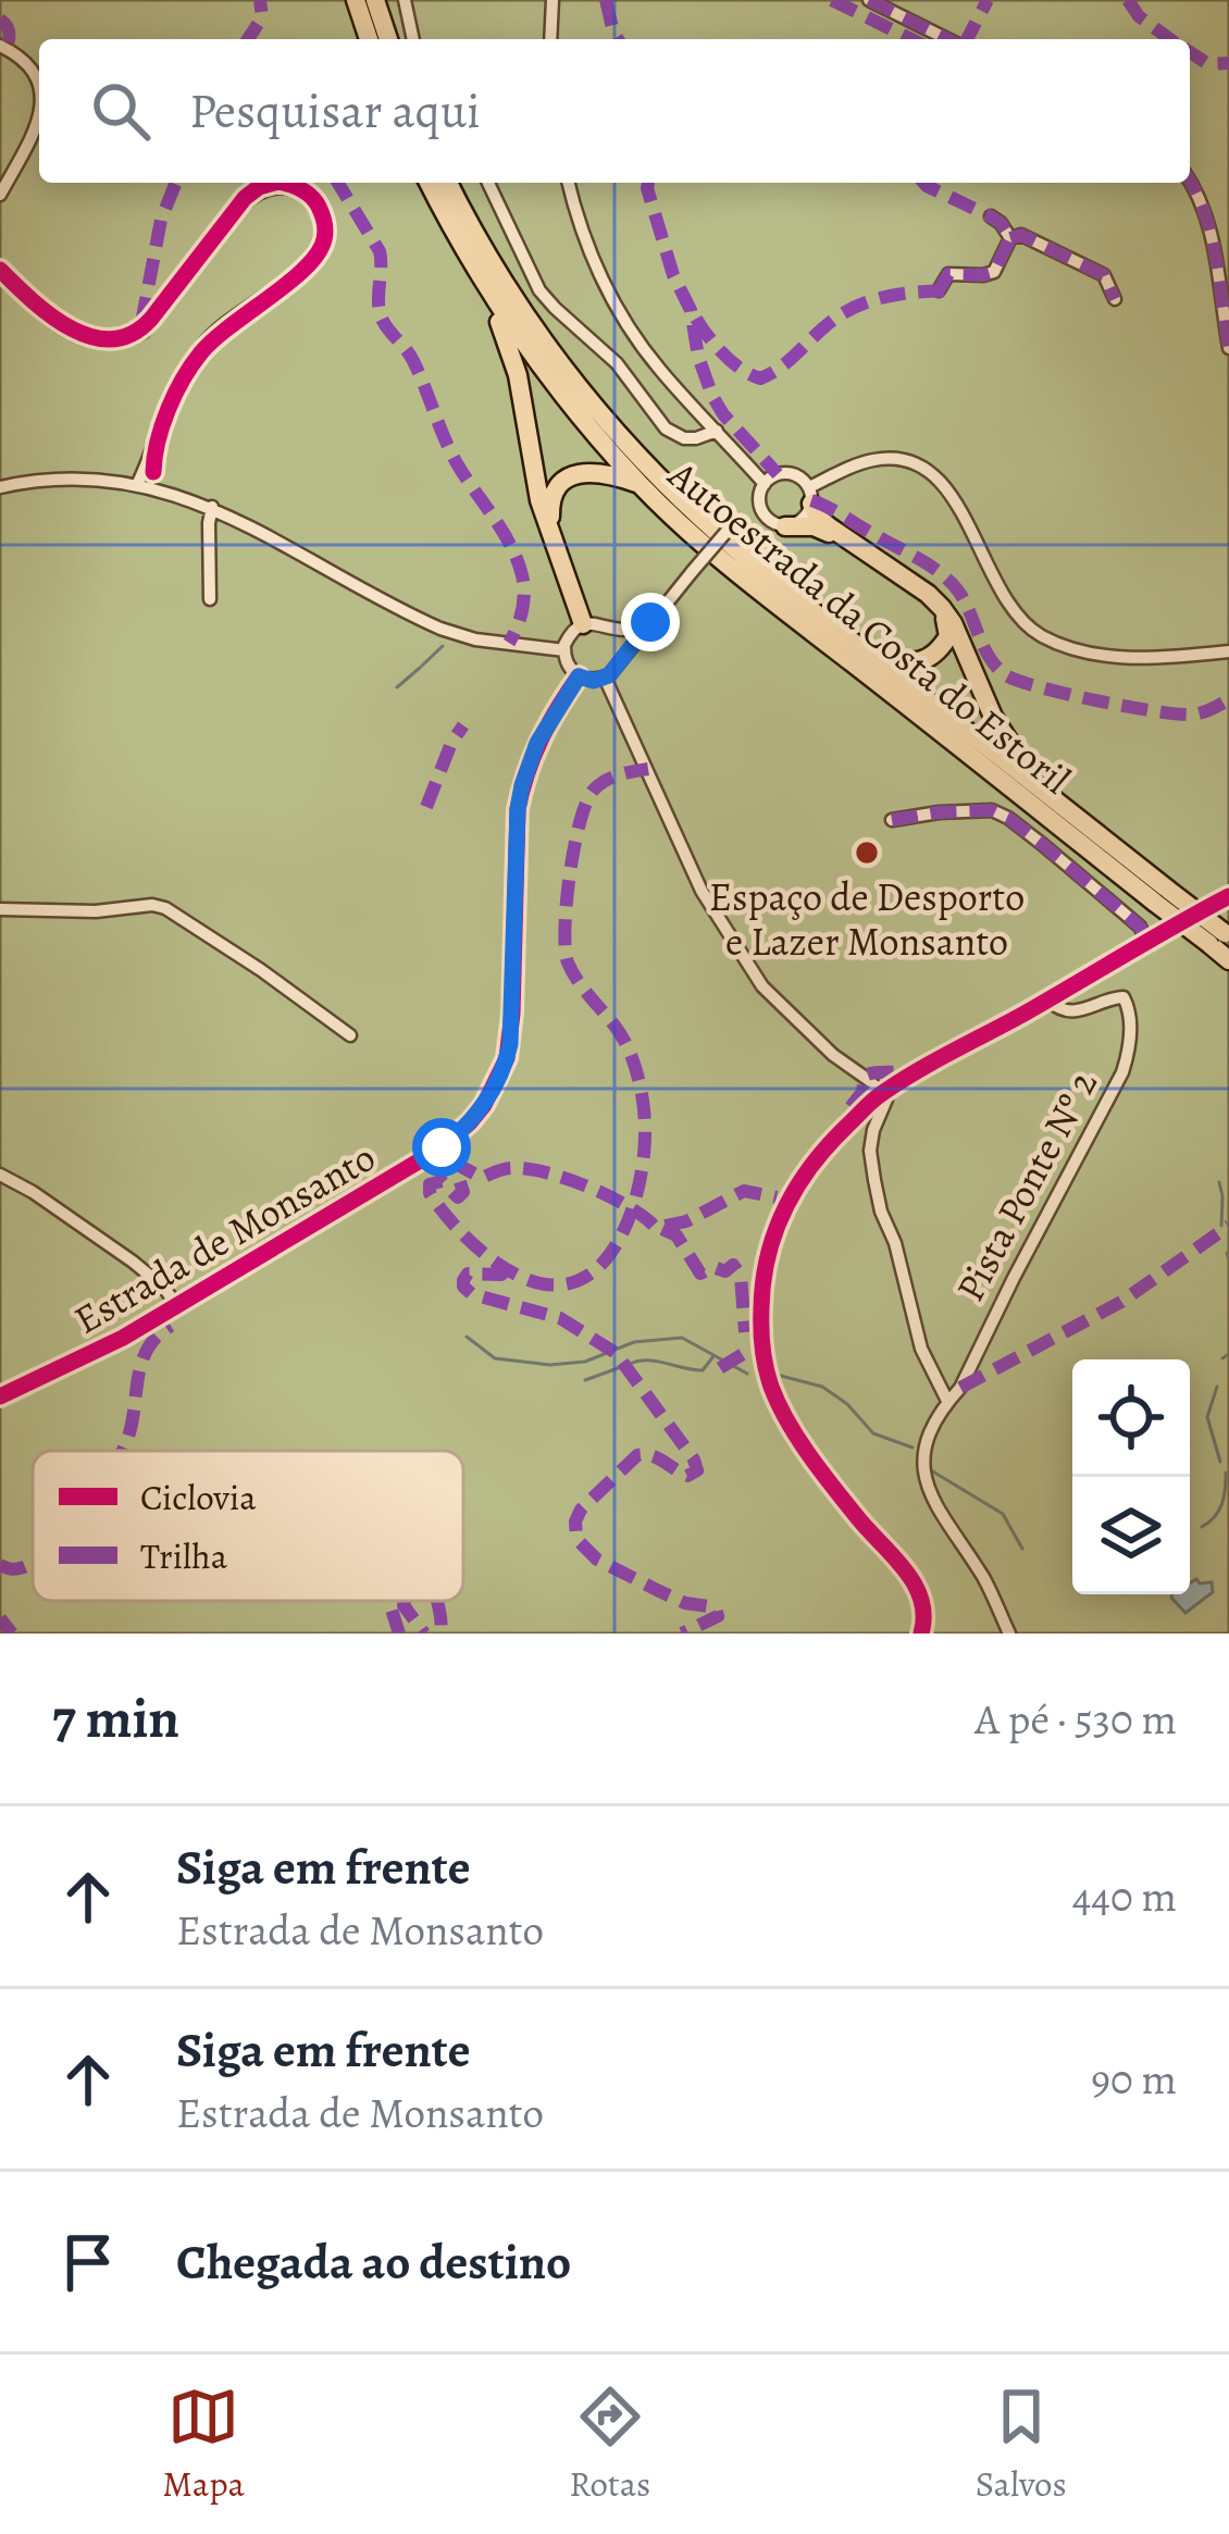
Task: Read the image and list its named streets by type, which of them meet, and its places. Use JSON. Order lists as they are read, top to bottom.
{
  "streets": {
    "highway": ["Autoestrada da Costa do Estoril"],
    "street": ["Pista Ponte Nº 2", "Estrada de Monsanto"]
  },
  "places": ["Espaço de Desporto e Lazer Monsanto"],
  "legend": ["Ciclovia", "Trilha"],
  "page": {
    "search": "Pesquisar aqui",
    "heading": ["7 min", "A pé · 530 m"],
    "list": [
      ["Siga em frente", "Estrada de Monsanto", "440 m"],
      ["Siga em frente", "Estrada de Monsanto", "90 m"],
      "Chegada ao destino"
    ],
    "nav": ["Mapa", "Rotas", "Salvos"]
  }
}
